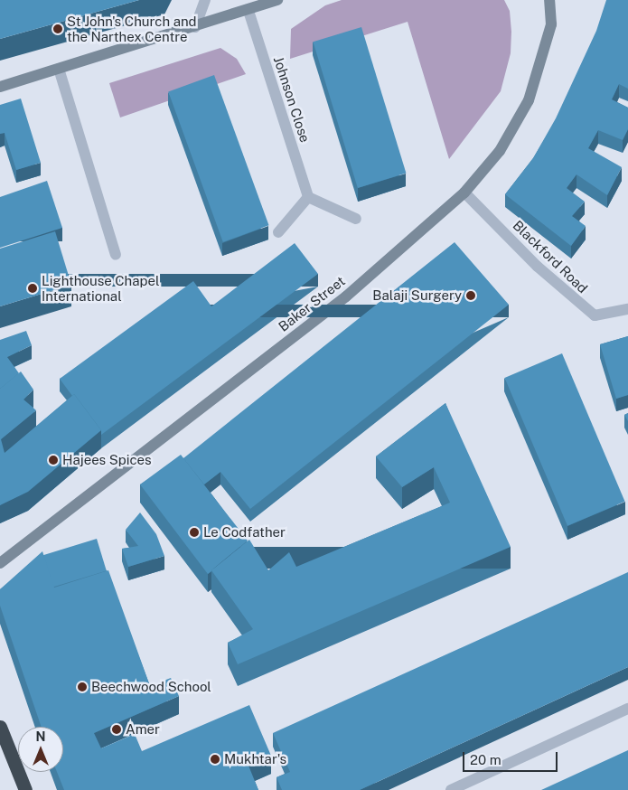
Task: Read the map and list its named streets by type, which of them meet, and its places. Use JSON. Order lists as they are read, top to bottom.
{
  "streets": {
    "main road": ["Baker Street"],
    "street": ["Johnson Close", "Blackford Road"]
  },
  "crossings": [
    ["Blackford Road", "Baker Street"]
  ],
  "places": [
    "St John's Church and the Narthex Centre",
    "Lighthouse Chapel International",
    "Balaji Surgery",
    "Hajees Spices",
    "Le Codfather",
    "Beechwood School",
    "Amer",
    "Mukhtar's"
  ],
  "scale_bar": "20 m",
  "north": "top"
}
